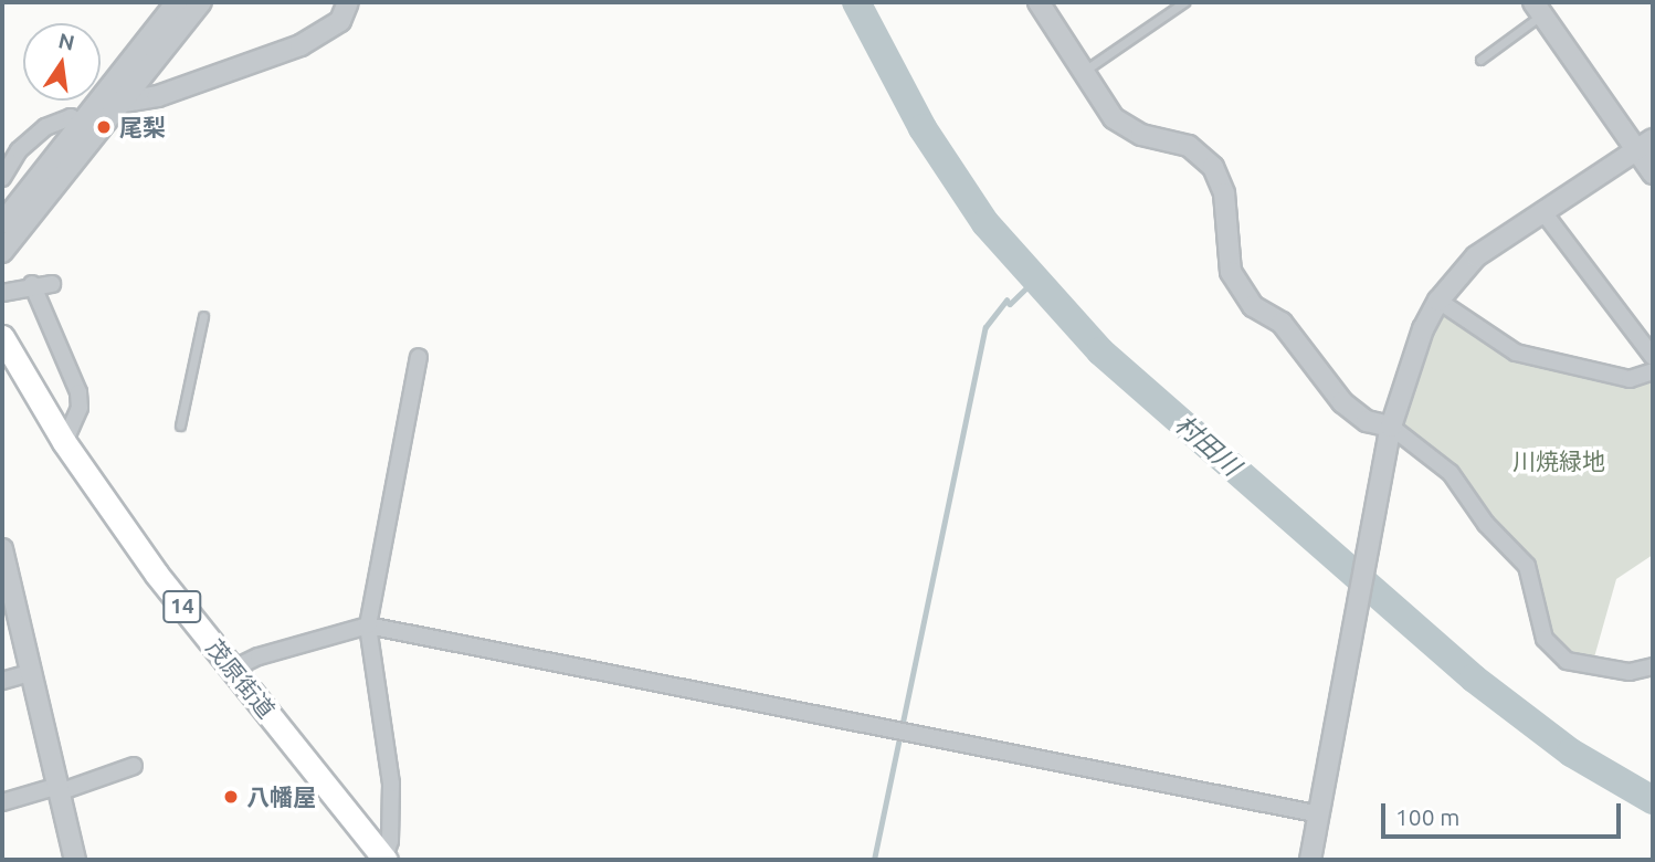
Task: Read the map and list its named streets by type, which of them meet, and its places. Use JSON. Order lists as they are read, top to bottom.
{
  "streets": {
    "main road": ["14", "茂原街道"]
  },
  "water": ["村田川"],
  "parks": ["川焼緑地"],
  "places": ["尾梨", "八幡屋"],
  "scale_bar": "100 m",
  "north": "top"
}
